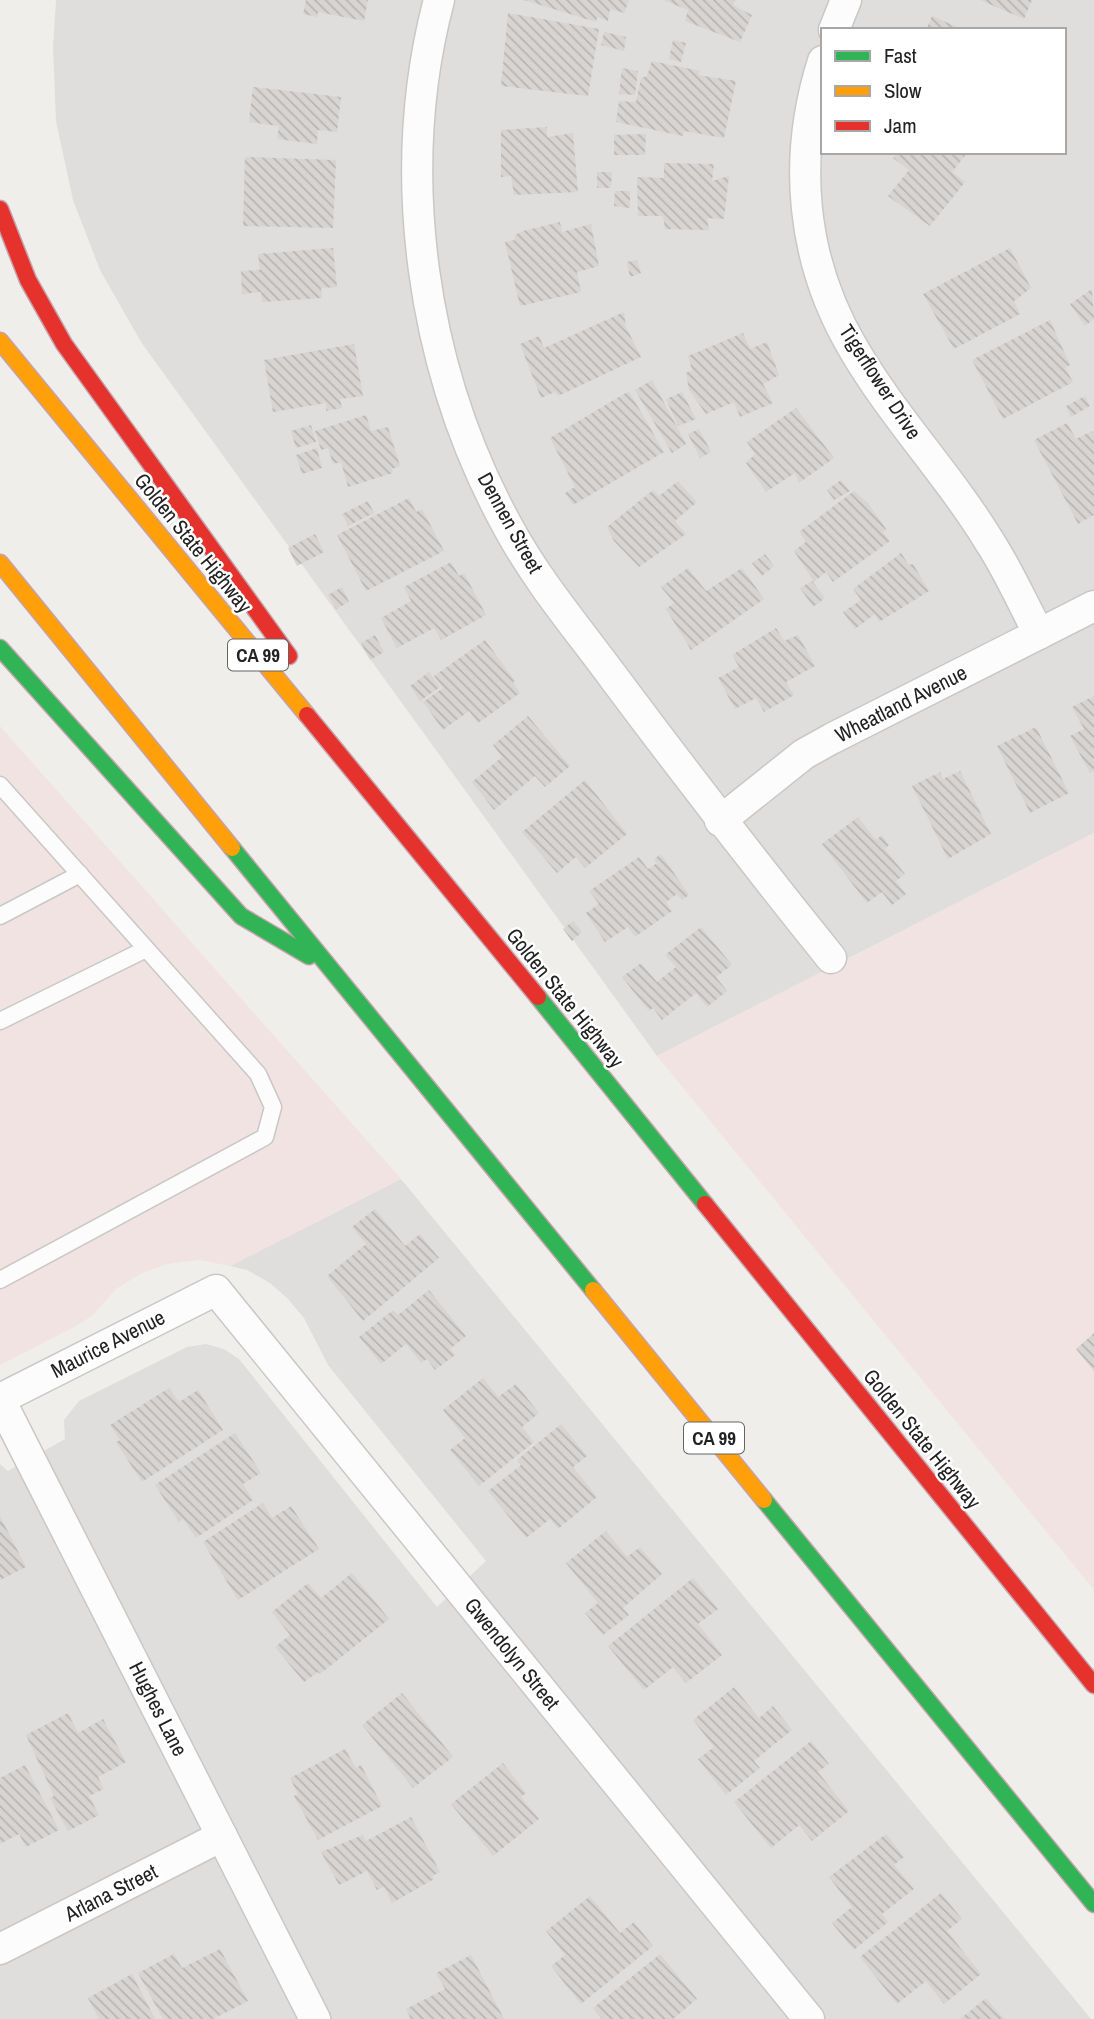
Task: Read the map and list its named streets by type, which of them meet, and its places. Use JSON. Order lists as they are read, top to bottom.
{
  "streets": {
    "highway": ["Golden State Highway", "CA 99"],
    "street": [
      "Tigerflower Drive",
      "Dennen Street",
      "Wheatland Avenue",
      "Maurice Avenue",
      "Gwendolyn Street",
      "Hughes Lane",
      "Arlana Street"
    ]
  },
  "crossings": [
    ["Tigerflower Drive", "Wheatland Avenue"],
    ["Dennen Street", "Wheatland Avenue"],
    ["Maurice Avenue", "Gwendolyn Street"],
    ["Maurice Avenue", "Hughes Lane"],
    ["Hughes Lane", "Arlana Street"]
  ],
  "legend": ["Fast", "Slow", "Jam"]
}
